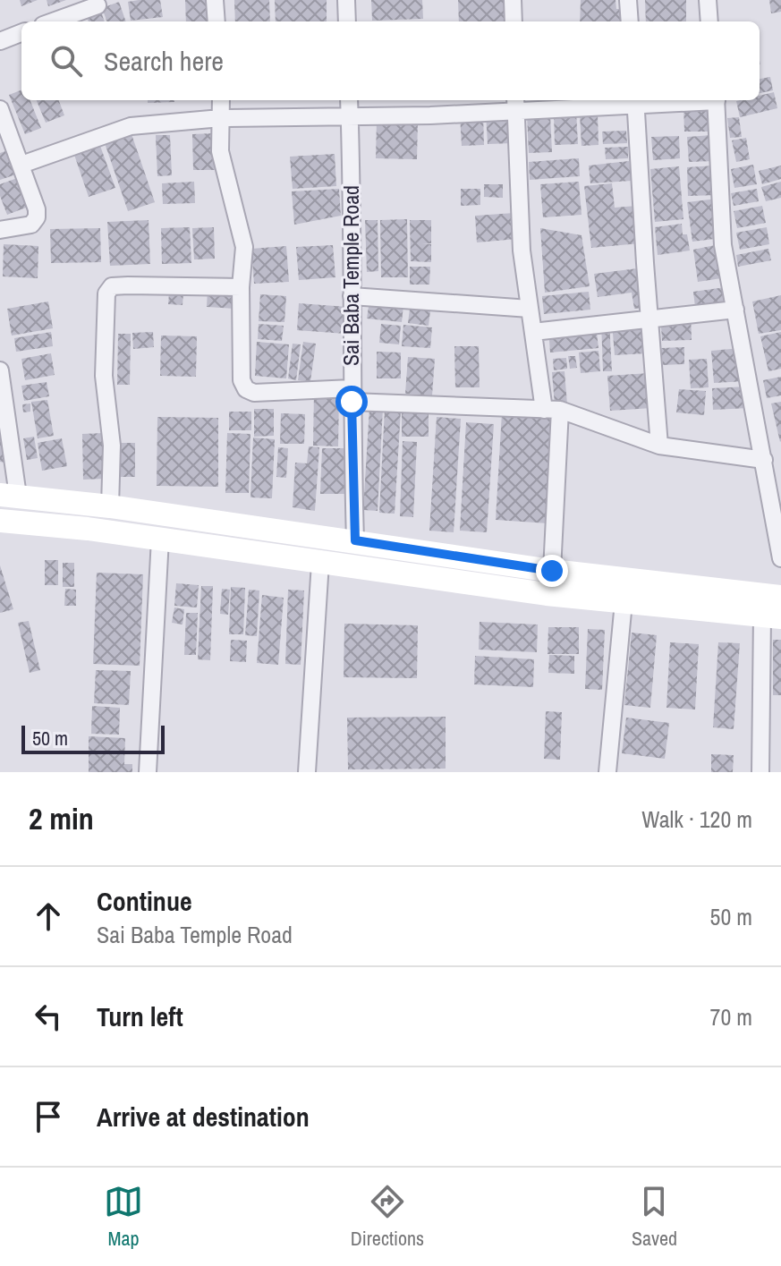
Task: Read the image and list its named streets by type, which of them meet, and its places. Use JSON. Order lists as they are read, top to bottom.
{
  "streets": {
    "street": ["Sai Baba Temple Road"]
  },
  "scale_bar": "50 m",
  "page": {
    "search": "Search here",
    "scale": "50 m",
    "heading": ["2 min", "Walk · 120 m"],
    "list": [
      ["Continue", "Sai Baba Temple Road", "50 m"],
      ["Turn left", "70 m"],
      "Arrive at destination"
    ],
    "nav": ["Map", "Directions", "Saved"]
  }
}
